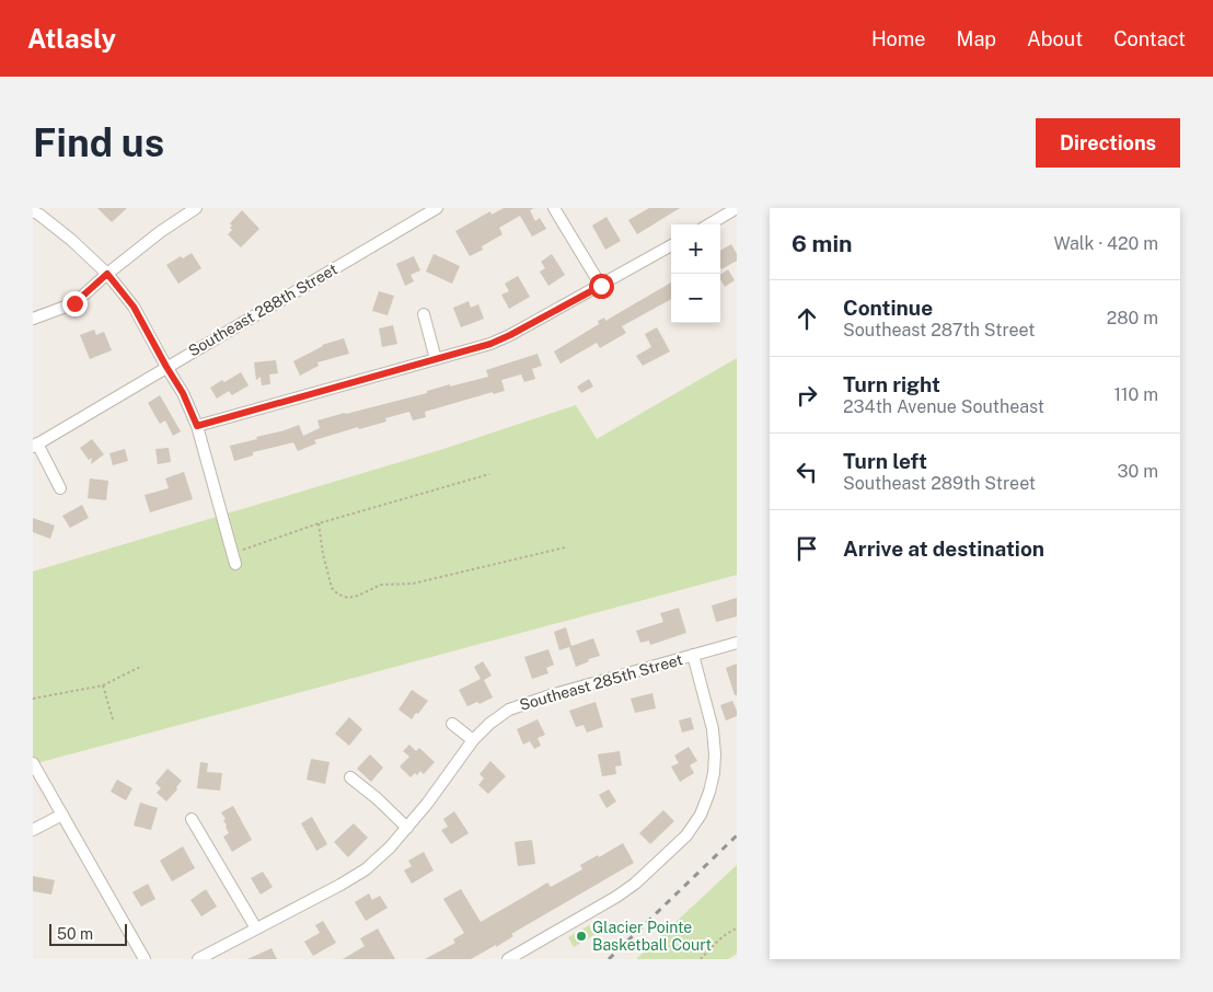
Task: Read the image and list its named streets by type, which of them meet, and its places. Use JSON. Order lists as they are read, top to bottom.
{
  "streets": {
    "street": ["Southeast 288th Street", "Southeast 285th Street"]
  },
  "places": ["Glacier Pointe Basketball Court"],
  "scale_bar": "50 m",
  "page": {
    "header": "Atlasly",
    "nav": [
      "Home",
      "Map",
      "About",
      "Contact"
    ],
    "buttons": "Directions",
    "title": "Find us",
    "heading": ["6 min", "Walk · 420 m"],
    "map_buttons": ["+", "−"],
    "list": [
      ["Continue", "Southeast 287th Street", "280 m"],
      ["Turn right", "234th Avenue Southeast", "110 m"],
      ["Turn left", "Southeast 289th Street", "30 m"],
      "Arrive at destination"
    ],
    "scale": "50 m"
  }
}
